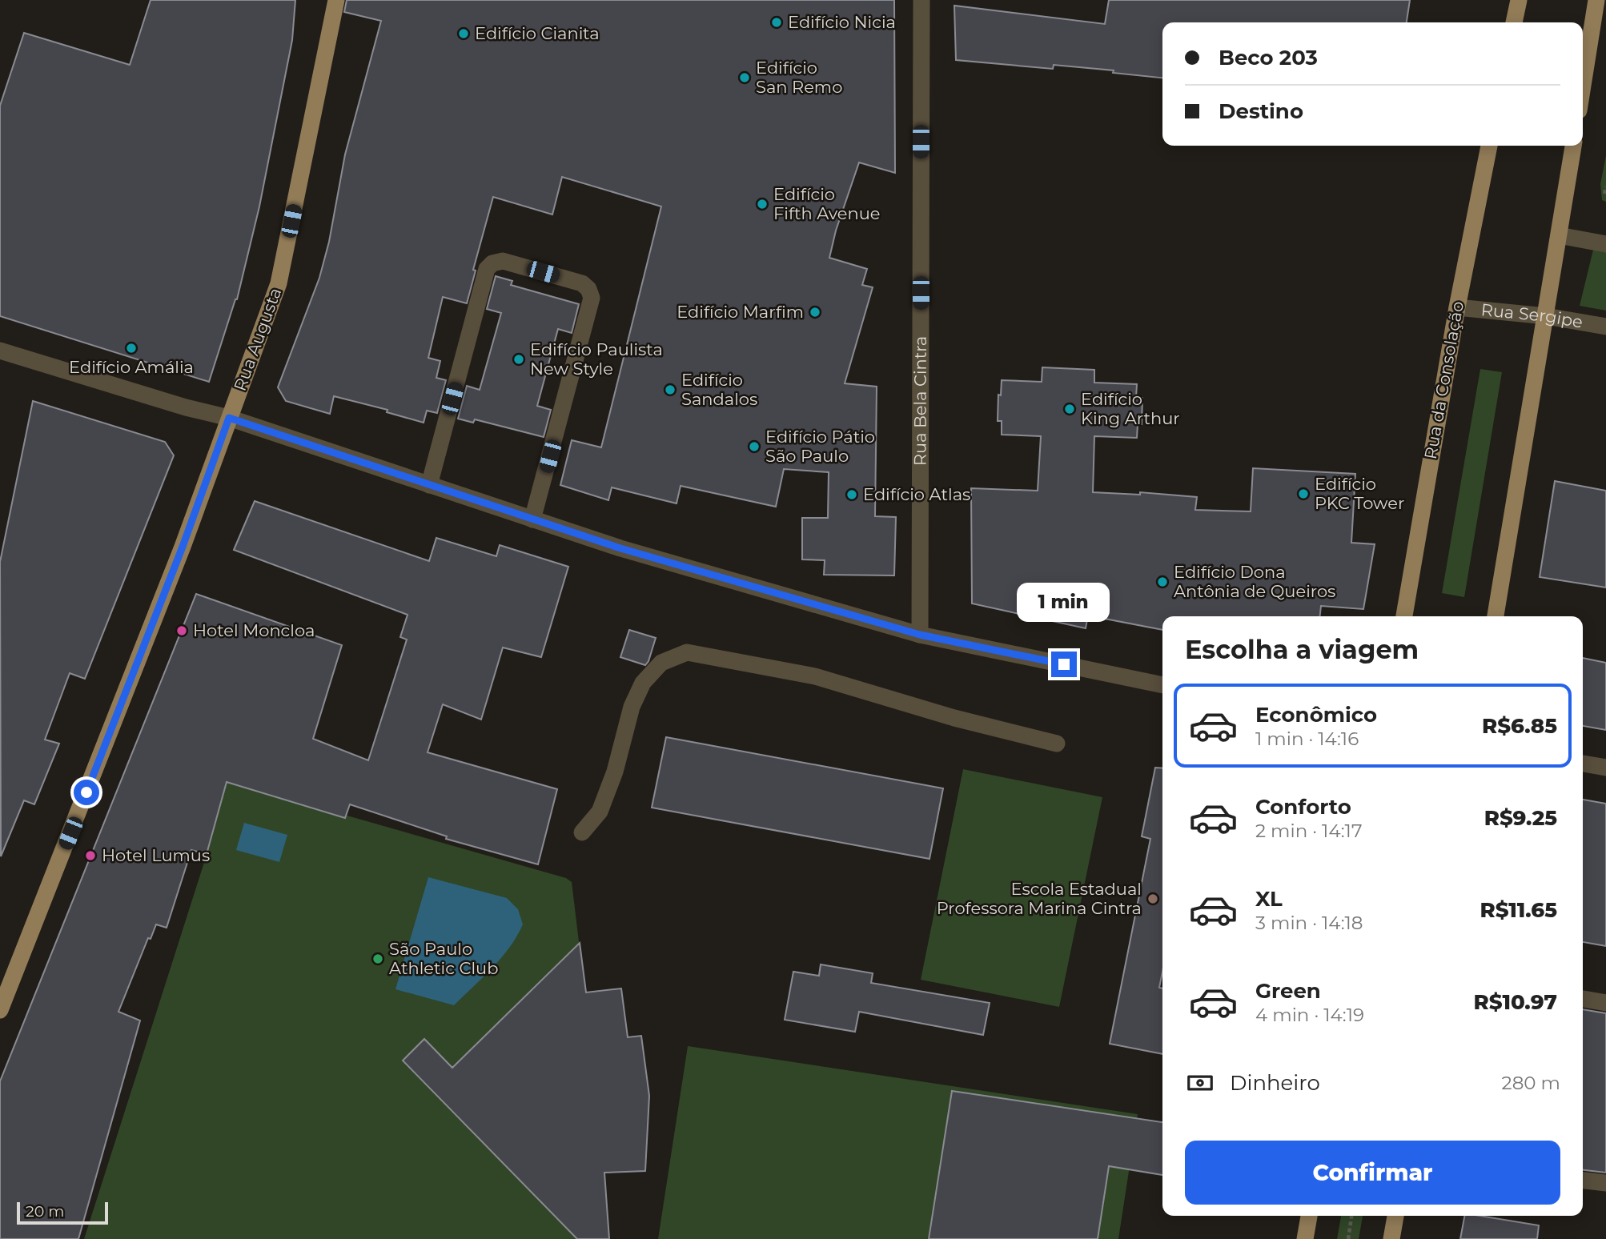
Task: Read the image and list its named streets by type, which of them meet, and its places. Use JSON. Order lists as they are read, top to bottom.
{
  "streets": {
    "main road": ["Rua Augusta", "Rua da Consolação"],
    "street": ["Rua Sergipe", "Rua Bela Cintra"]
  },
  "crossings": [
    ["Rua Sergipe", "Rua da Consolação"]
  ],
  "places": [
    "Edifício Nicia",
    "Edifício Cianita",
    "Edifício San Remo",
    "Edifício Fifth Avenue",
    "Edifício Marfim",
    "Edifício Amália",
    "Edifício Paulista New Style",
    "Edifício Sandalos",
    "Edifício King Arthur",
    "Edifício Pátio São Paulo",
    "Edifício PKC Tower",
    "Edifício Atlas",
    "Edifício Dona Antônia de Queiros",
    "Hotel Moncloa",
    "Hotel Lumus",
    "Escola Estadual Professora Marina Cintra",
    "São Paulo Athletic Club"
  ],
  "scale_bar": "20 m",
  "page": {
    "banner": ["Beco 203", "Destino"],
    "bubble": "1 min",
    "heading": "Escolha a viagem",
    "list": [
      {
        "name": "Econômico",
        "note": "1 min · 14:16",
        "value": "R$6.85"
      },
      {
        "name": "Conforto",
        "note": "2 min · 14:17",
        "value": "R$9.25"
      },
      {
        "name": "XL",
        "note": "3 min · 14:18",
        "value": "R$11.65"
      },
      {
        "name": "Green",
        "note": "4 min · 14:19",
        "value": "R$10.97"
      }
    ],
    "pay": ["Dinheiro", "280 m"],
    "buttons": "Confirmar",
    "scale": "20 m"
  }
}
